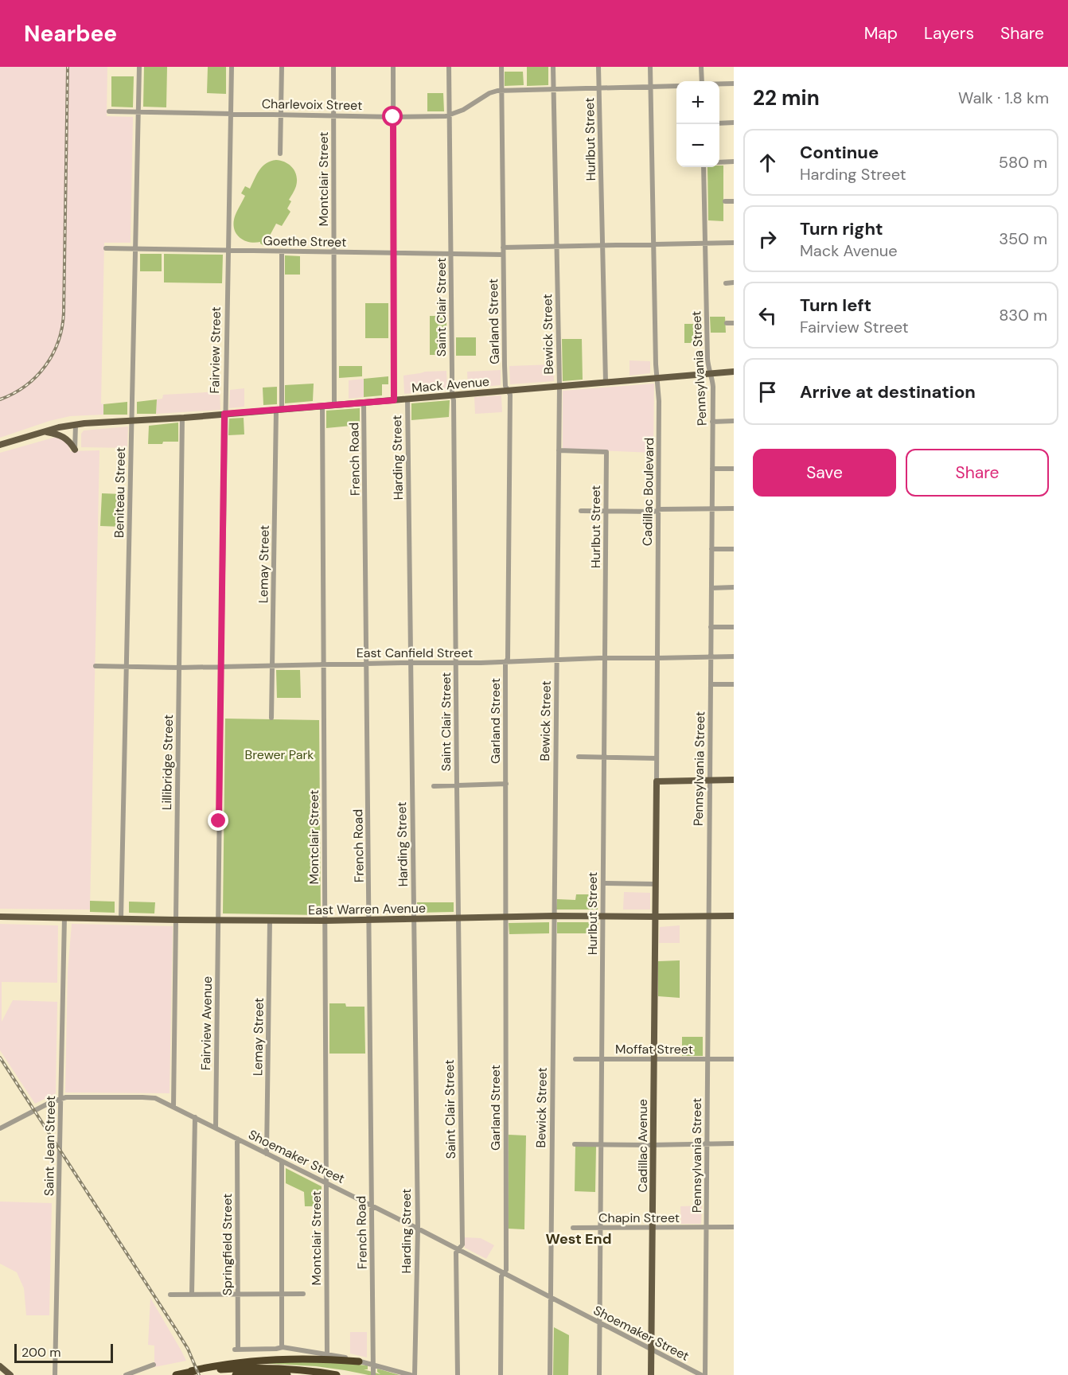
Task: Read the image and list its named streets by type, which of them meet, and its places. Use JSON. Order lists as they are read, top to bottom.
{
  "streets": {
    "main road": [
      "Mack Avenue",
      "Cadillac Boulevard",
      "East Warren Avenue",
      "Cadillac Avenue"
    ],
    "street": [
      "Charlevoix Street",
      "Hurlbut Street",
      "Montclair Street",
      "Goethe Street",
      "Saint Clair Street",
      "Garland Street",
      "Bewick Street",
      "Fairview Street",
      "Pennsylvania Street",
      "Harding Street",
      "French Road",
      "Beniteau Street",
      "Lemay Street",
      "East Canfield Street",
      "Lillibridge Street",
      "Fairview Avenue",
      "Moffat Street",
      "Saint Jean Street",
      "Shoemaker Street",
      "Chapin Street",
      "Springfield Street"
    ]
  },
  "crossings": [
    ["Charlevoix Street", "Hurlbut Street"],
    ["Charlevoix Street", "Montclair Street"],
    ["Charlevoix Street", "Saint Clair Street"],
    ["Charlevoix Street", "Garland Street"],
    ["Charlevoix Street", "Bewick Street"],
    ["Charlevoix Street", "Fairview Street"],
    ["Charlevoix Street", "Harding Street"],
    ["Charlevoix Street", "Cadillac Boulevard"],
    ["Charlevoix Street", "Beniteau Street"],
    ["Hurlbut Street", "Bewick Street"],
    ["Hurlbut Street", "Mack Avenue"],
    ["Hurlbut Street", "East Canfield Street"],
    ["Hurlbut Street", "East Warren Avenue"],
    ["Hurlbut Street", "Moffat Street"],
    ["Hurlbut Street", "Shoemaker Street"],
    ["Hurlbut Street", "Chapin Street"],
    ["Montclair Street", "Goethe Street"],
    ["Montclair Street", "Mack Avenue"],
    ["Montclair Street", "East Canfield Street"],
    ["Montclair Street", "East Warren Avenue"],
    ["Montclair Street", "Shoemaker Street"],
    ["Goethe Street", "Saint Clair Street"],
    ["Goethe Street", "Garland Street"],
    ["Goethe Street", "Fairview Street"],
    ["Goethe Street", "Harding Street"],
    ["Goethe Street", "Beniteau Street"],
    ["Goethe Street", "Lemay Street"],
    ["Saint Clair Street", "Mack Avenue"],
    ["Saint Clair Street", "East Canfield Street"],
    ["Saint Clair Street", "East Warren Avenue"],
    ["Saint Clair Street", "Shoemaker Street"],
    ["Garland Street", "Mack Avenue"],
    ["Garland Street", "East Canfield Street"],
    ["Garland Street", "East Warren Avenue"],
    ["Garland Street", "Shoemaker Street"],
    ["Bewick Street", "Mack Avenue"],
    ["Bewick Street", "East Canfield Street"],
    ["Bewick Street", "East Warren Avenue"],
    ["Bewick Street", "Shoemaker Street"],
    ["Fairview Street", "Mack Avenue"],
    ["Fairview Street", "East Canfield Street"],
    ["Fairview Street", "East Warren Avenue"],
    ["Fairview Street", "Fairview Avenue"],
    ["Pennsylvania Street", "Mack Avenue"],
    ["Pennsylvania Street", "East Canfield Street"],
    ["Pennsylvania Street", "East Warren Avenue"],
    ["Pennsylvania Street", "Moffat Street"],
    ["Pennsylvania Street", "Chapin Street"],
    ["Mack Avenue", "Harding Street"],
    ["Mack Avenue", "French Road"],
    ["Mack Avenue", "Cadillac Boulevard"],
    ["Mack Avenue", "Beniteau Street"],
    ["Mack Avenue", "Lemay Street"],
    ["Mack Avenue", "Lillibridge Street"],
    ["Harding Street", "East Canfield Street"],
    ["Harding Street", "East Warren Avenue"],
    ["Harding Street", "Shoemaker Street"],
    ["French Road", "East Canfield Street"],
    ["French Road", "East Warren Avenue"],
    ["French Road", "Shoemaker Street"],
    ["Cadillac Boulevard", "East Canfield Street"],
    ["Cadillac Boulevard", "East Warren Avenue"],
    ["Cadillac Boulevard", "Cadillac Avenue"],
    ["Beniteau Street", "East Canfield Street"],
    ["Beniteau Street", "East Warren Avenue"],
    ["Lemay Street", "East Canfield Street"],
    ["Lemay Street", "East Warren Avenue"],
    ["Lemay Street", "Shoemaker Street"],
    ["East Canfield Street", "Lillibridge Street"],
    ["Lillibridge Street", "East Warren Avenue"],
    ["Lillibridge Street", "Shoemaker Street"],
    ["East Warren Avenue", "Fairview Avenue"],
    ["East Warren Avenue", "Saint Jean Street"],
    ["East Warren Avenue", "Cadillac Avenue"],
    ["Fairview Avenue", "Shoemaker Street"],
    ["Moffat Street", "Cadillac Avenue"],
    ["Saint Jean Street", "Shoemaker Street"],
    ["Cadillac Avenue", "Shoemaker Street"],
    ["Cadillac Avenue", "Chapin Street"],
    ["Shoemaker Street", "Springfield Street"]
  ],
  "districts": ["West End"],
  "parks": ["Brewer Park"],
  "scale_bar": "200 m",
  "page": {
    "header": "Nearbee",
    "nav": ["Map", "Layers", "Share"],
    "heading": ["22 min", "Walk · 1.8 km"],
    "map_buttons": ["+", "−"],
    "list": [
      ["Continue", "Harding Street", "580 m"],
      ["Turn right", "Mack Avenue", "350 m"],
      ["Turn left", "Fairview Street", "830 m"],
      "Arrive at destination"
    ],
    "buttons": ["Save", "Share"],
    "scale": "200 m"
  }
}
